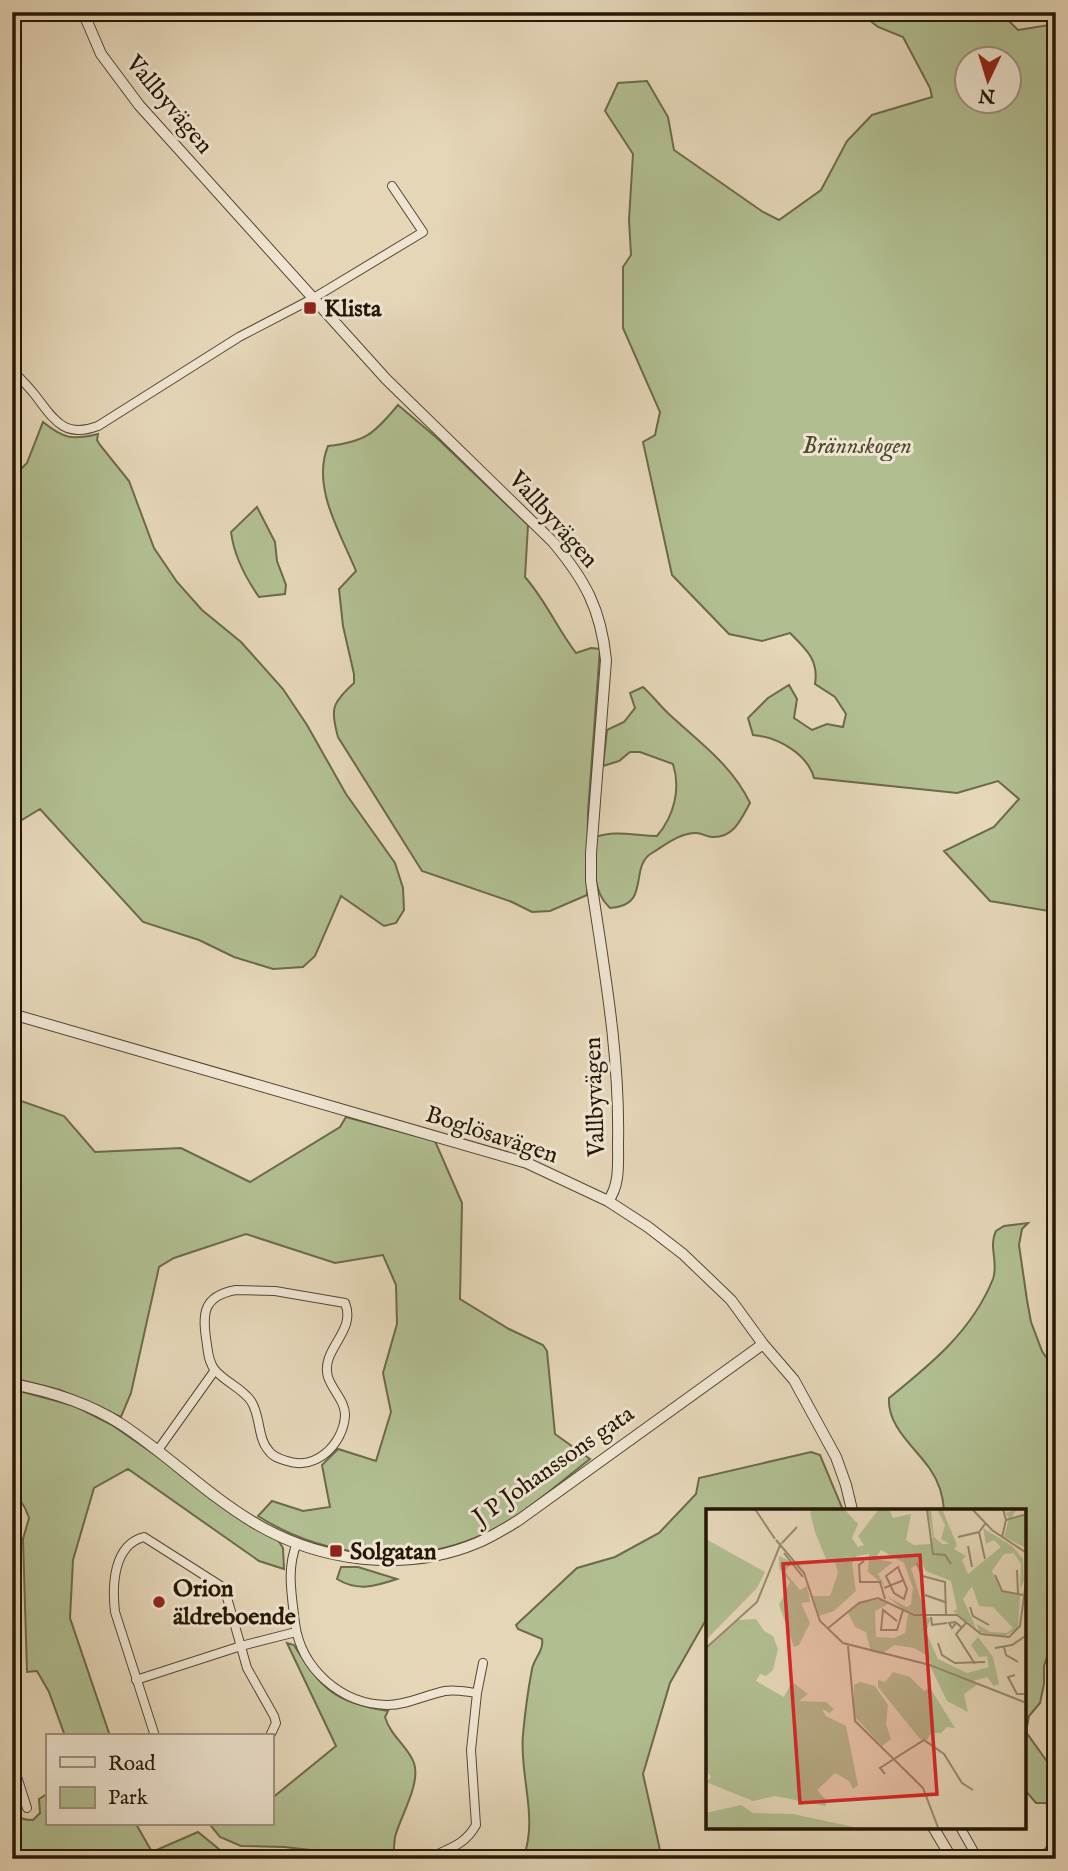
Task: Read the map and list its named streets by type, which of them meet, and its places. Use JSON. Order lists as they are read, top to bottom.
{
  "streets": {
    "street": ["Vallbyvägen", "Boglösavägen", "J P Johanssons gata"]
  },
  "crossings": [
    ["Vallbyvägen", "Boglösavägen"],
    ["Boglösavägen", "J P Johanssons gata"]
  ],
  "parks": ["Brännskogen"],
  "places": {
    "transit": ["Klista", "Solgatan"],
    "other": ["Orion äldreboende"]
  },
  "legend": ["Road", "Park"],
  "north": "bottom"
}
